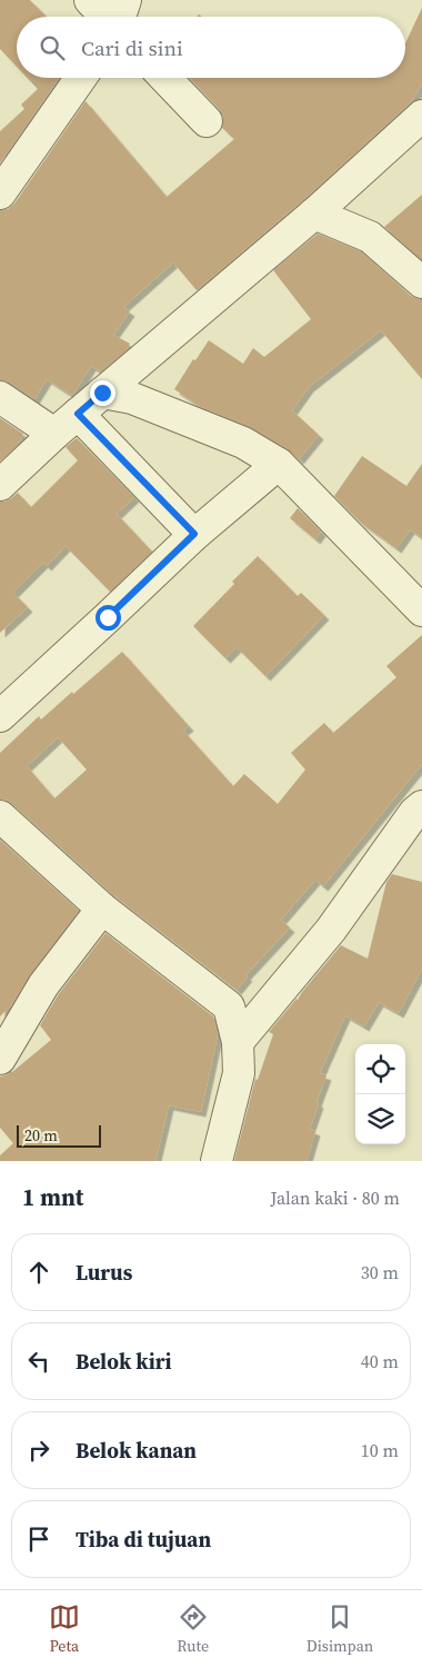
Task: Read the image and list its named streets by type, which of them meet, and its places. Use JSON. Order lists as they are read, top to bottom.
{
  "scale_bar": "20 m",
  "page": {
    "search": "Cari di sini",
    "scale": "20 m",
    "heading": ["1 mnt", "Jalan kaki · 80 m"],
    "list": [
      ["Lurus", "30 m"],
      ["Belok kiri", "40 m"],
      ["Belok kanan", "10 m"],
      "Tiba di tujuan"
    ],
    "nav": ["Peta", "Rute", "Disimpan"]
  }
}
